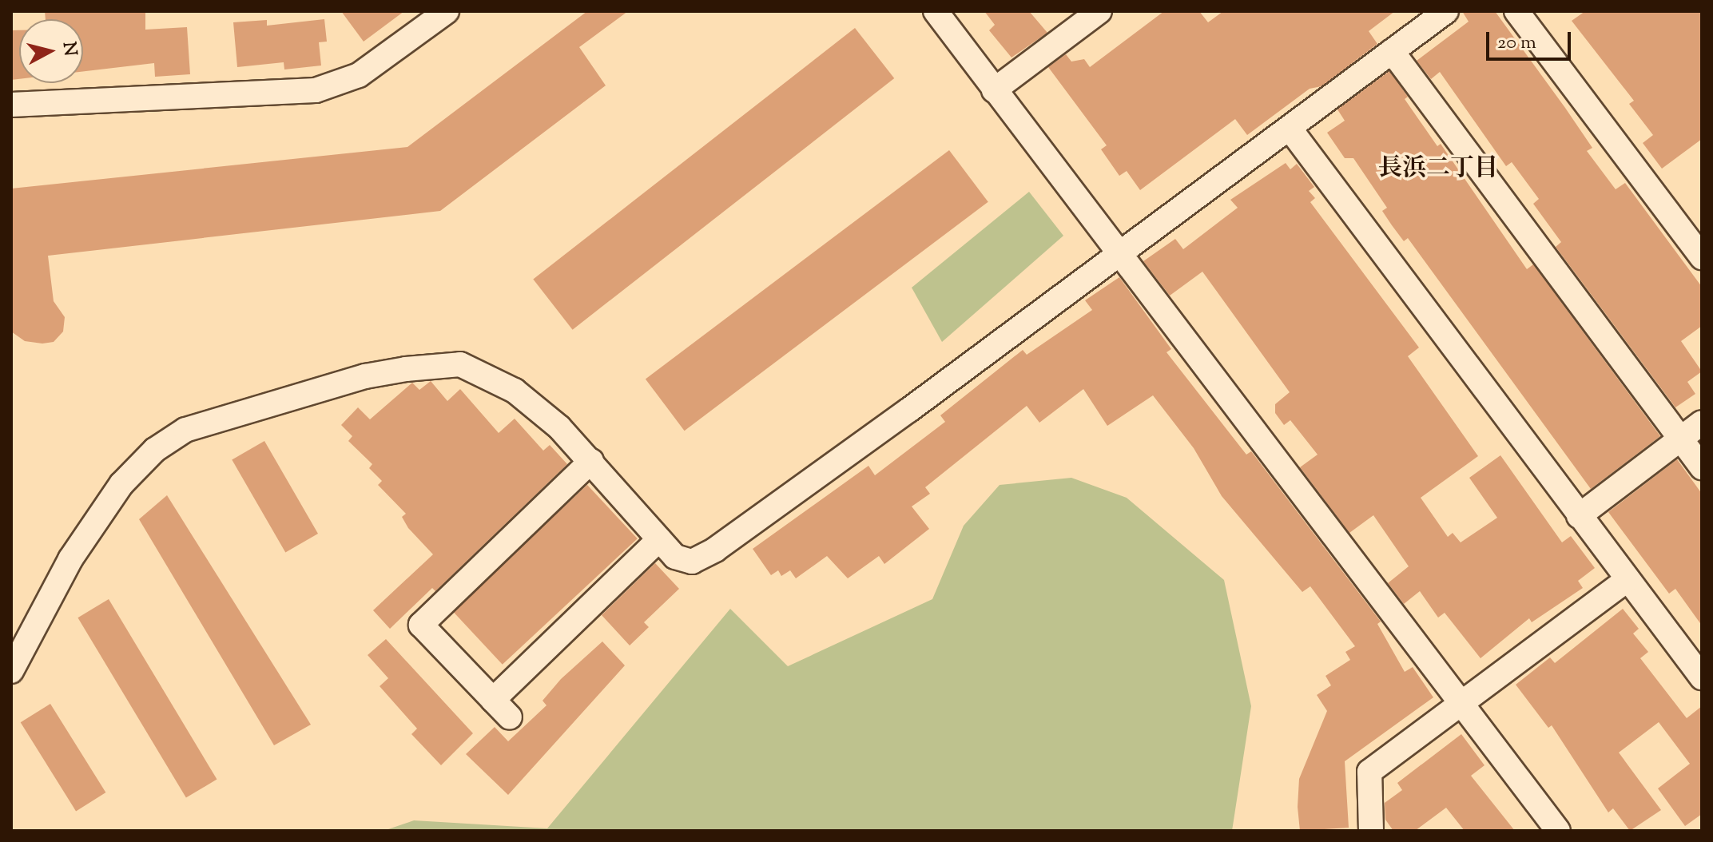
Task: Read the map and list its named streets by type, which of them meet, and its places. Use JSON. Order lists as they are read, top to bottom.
{
  "districts": ["長浜二丁目"],
  "scale_bar": "20 m",
  "north": "right"
}
